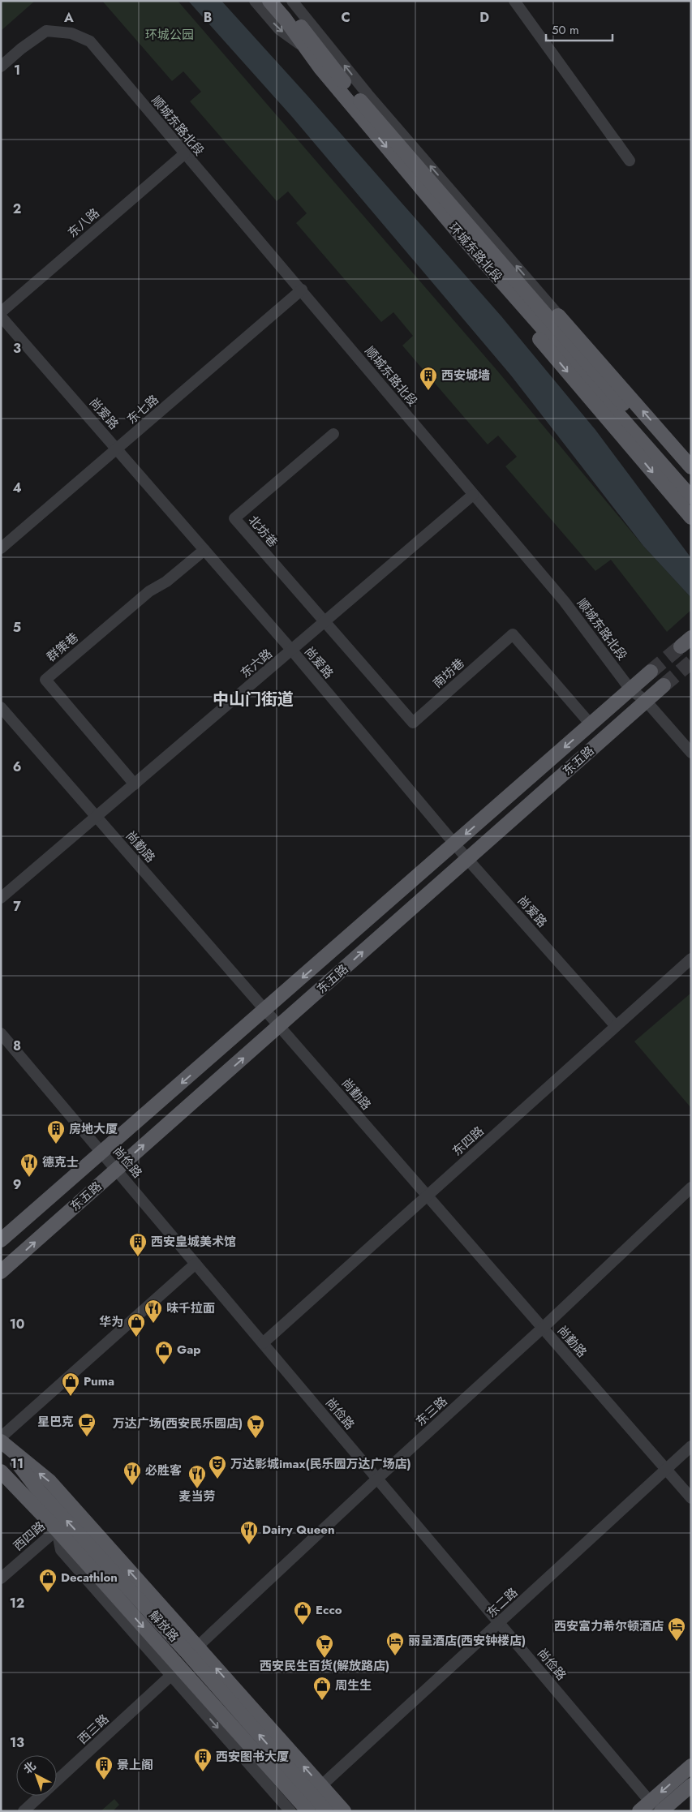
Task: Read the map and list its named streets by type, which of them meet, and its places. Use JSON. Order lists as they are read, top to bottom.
{
  "streets": {
    "main road": ["环城东路北段", "东五路", "解放路"],
    "street": [
      "顺城东路北段",
      "东八路",
      "东七路",
      "尚爱路",
      "北坊巷",
      "群策巷",
      "东六路",
      "南坊巷",
      "尚勤路",
      "东四路",
      "尚俭路",
      "东三路",
      "西四路",
      "东二路",
      "西三路"
    ]
  },
  "crossings": [
    ["顺城东路北段", "东八路"],
    ["顺城东路北段", "东七路"],
    ["顺城东路北段", "东六路"],
    ["顺城东路北段", "东五路"],
    ["东七路", "尚爱路"],
    ["尚爱路", "群策巷"],
    ["尚爱路", "东六路"],
    ["尚爱路", "东五路"],
    ["尚爱路", "东四路"],
    ["北坊巷", "东六路"],
    ["北坊巷", "南坊巷"],
    ["群策巷", "东六路"],
    ["东六路", "南坊巷"],
    ["东六路", "尚勤路"],
    ["南坊巷", "东五路"],
    ["东五路", "尚勤路"],
    ["东五路", "尚俭路"],
    ["尚勤路", "东四路"],
    ["尚勤路", "东三路"],
    ["尚勤路", "东二路"],
    ["东四路", "尚俭路"],
    ["尚俭路", "东三路"],
    ["尚俭路", "东二路"],
    ["东三路", "解放路"],
    ["西四路", "解放路"],
    ["东二路", "解放路"],
    ["解放路", "西三路"]
  ],
  "districts": ["中山门街道"],
  "parks": ["环城公园"],
  "places": {
    "building": [
      "西安城墙",
      "房地大厦",
      "西安皇城美术馆",
      "西安图书大厦",
      "景上阁"
    ],
    "restaurant": [
      "德克士",
      "味千拉面",
      "必胜客",
      "麦当劳",
      "Dairy Queen"
    ],
    "shop": [
      "华为",
      "Gap",
      "Puma",
      "Decathlon",
      "Ecco",
      "周生生"
    ],
    "cafe": ["星巴克"],
    "supermarket": ["万达广场(西安民乐园店)", "西安民生百货(解放路店)"],
    "theatre": ["万达影城imax(民乐园万达广场店)"],
    "hotel": ["西安富力希尔顿酒店", "丽呈酒店(西安钟楼店)"]
  },
  "scale_bar": "50 m",
  "north": "top left",
  "grid": {
    "columns": [
      "A",
      "B",
      "C",
      "D"
    ],
    "rows": [
      "1",
      "2",
      "3",
      "4",
      "5",
      "6",
      "7",
      "8",
      "9",
      "10",
      "11",
      "12",
      "13"
    ]
  }
}
